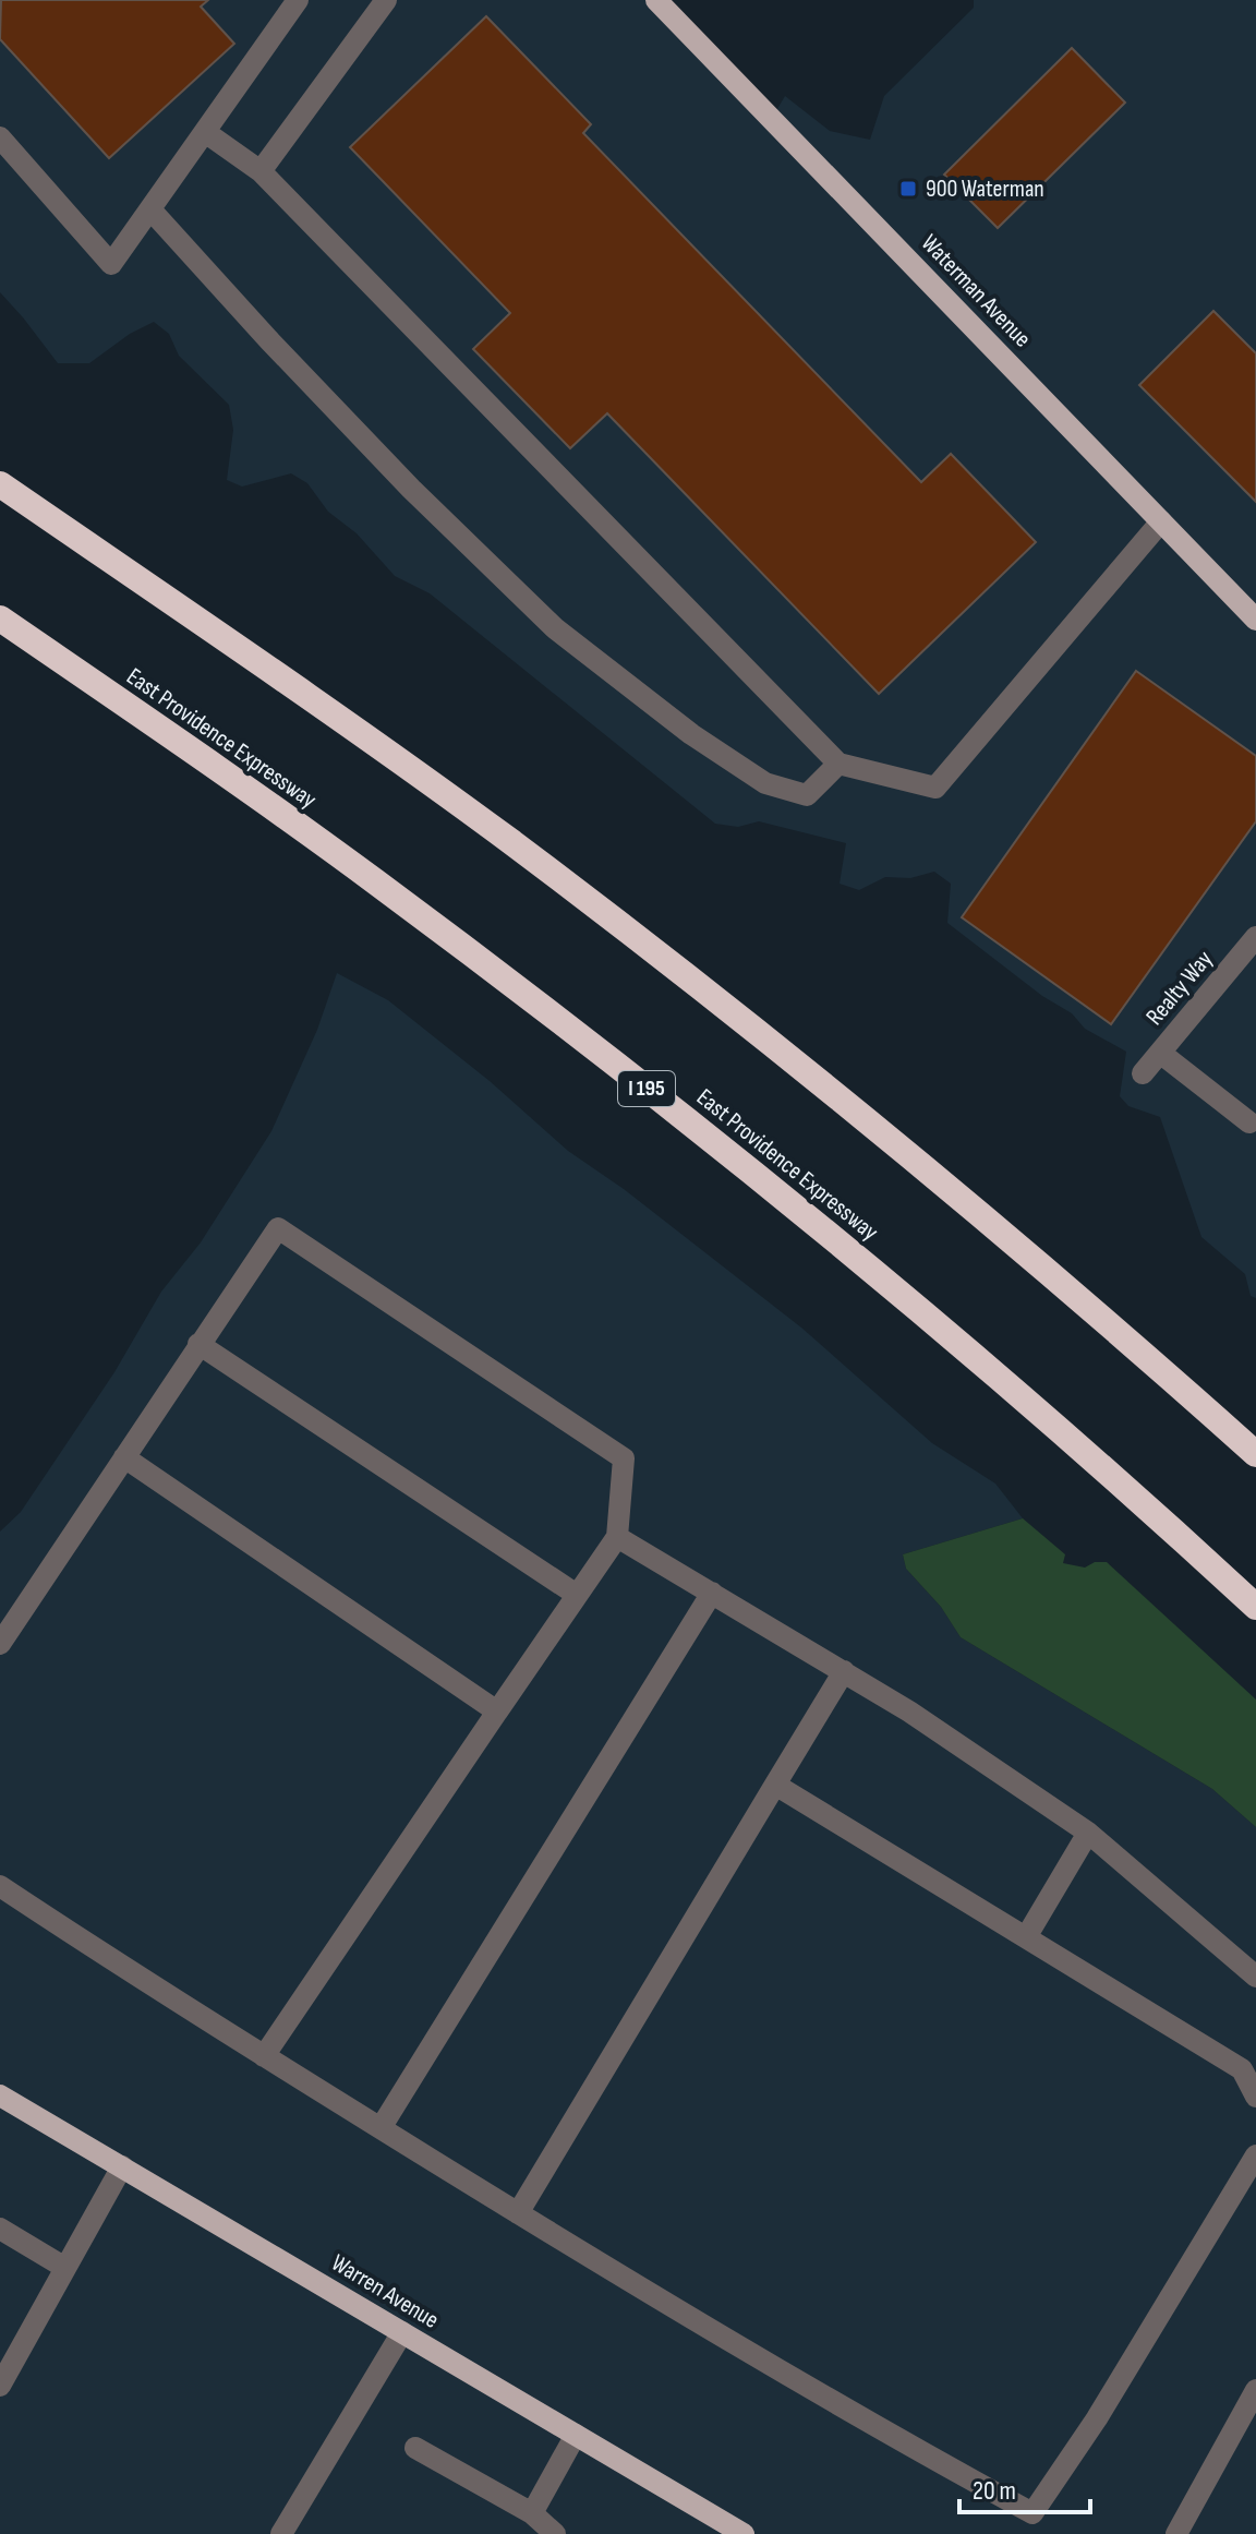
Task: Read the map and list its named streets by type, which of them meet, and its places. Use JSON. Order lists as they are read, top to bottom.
{
  "streets": {
    "highway": ["East Providence Expressway", "I 195"],
    "main road": ["Waterman Avenue", "Warren Avenue"],
    "street": ["Realty Way"]
  },
  "places": {
    "transit": ["900 Waterman"]
  },
  "scale_bar": "20 m"
}
